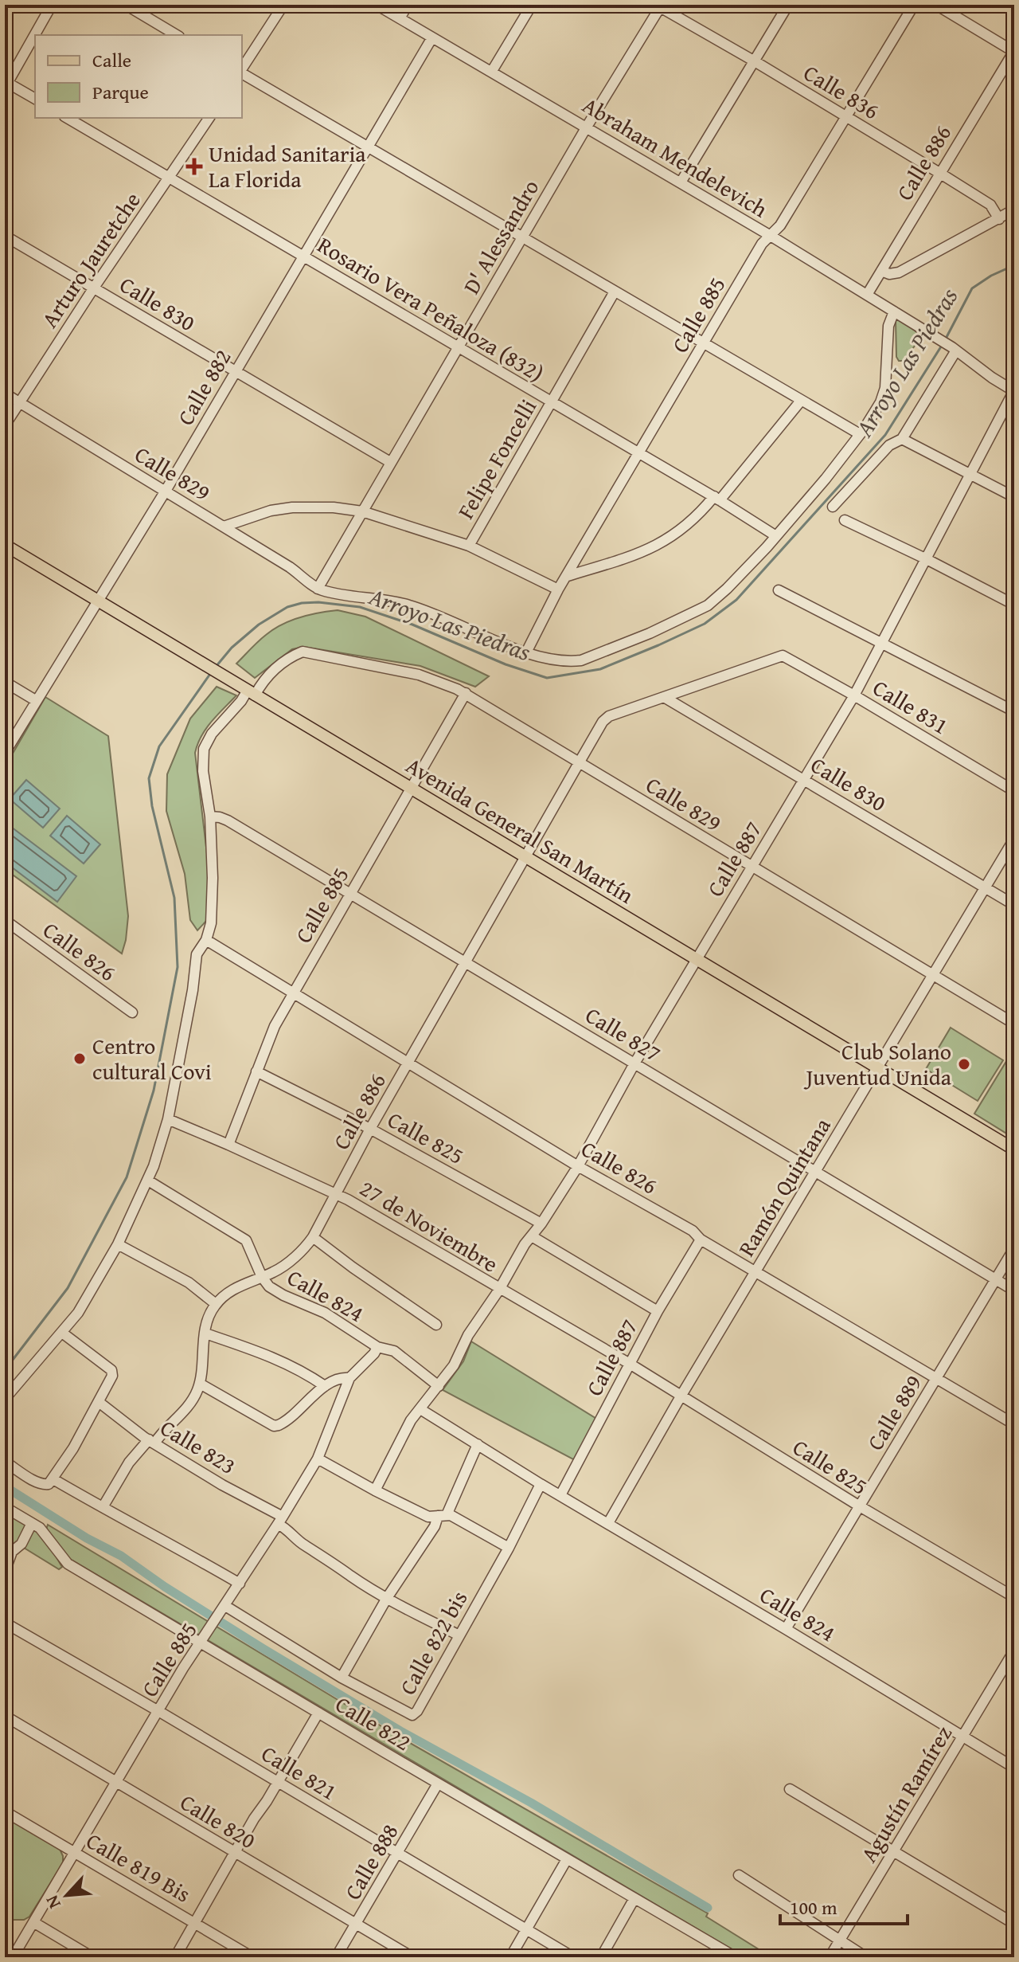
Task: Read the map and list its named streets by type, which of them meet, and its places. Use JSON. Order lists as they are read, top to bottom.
{
  "streets": {
    "main road": ["Avenida General San Martín"],
    "street": [
      "Calle 836",
      "Abraham Mendelevich",
      "Calle 886",
      "D' Alessandro",
      "Arturo Jauretche",
      "Calle 830",
      "Rosario Vera Peñaloza (832)",
      "Calle 885",
      "Calle 882",
      "Felipe Foncelli",
      "Calle 829",
      "Calle 831",
      "Calle 887",
      "Calle 826",
      "Calle 827",
      "Calle 825",
      "Ramón Quintana",
      "27 de Noviembre",
      "Calle 824",
      "Calle 889",
      "Calle 823",
      "Calle 822 bis",
      "Calle 822",
      "Calle 821",
      "Agustín Ramírez",
      "Calle 820",
      "Calle 888",
      "Calle 819 Bis"
    ]
  },
  "crossings": [
    ["Calle 836", "Calle 886"],
    ["Calle 836", "D' Alessandro"],
    ["Calle 836", "Calle 885"],
    ["Abraham Mendelevich", "Calle 886"],
    ["Abraham Mendelevich", "D' Alessandro"],
    ["Abraham Mendelevich", "Calle 885"],
    ["Abraham Mendelevich", "Calle 882"],
    ["Abraham Mendelevich", "Calle 887"],
    ["Calle 886", "Calle 830"],
    ["Calle 886", "Calle 829"],
    ["Calle 886", "Calle 831"],
    ["Calle 886", "Avenida General San Martín"],
    ["Calle 886", "Calle 826"],
    ["Calle 886", "Calle 827"],
    ["Calle 886", "Calle 825"],
    ["Calle 886", "27 de Noviembre"],
    ["Calle 886", "Calle 824"],
    ["D' Alessandro", "Calle 830"],
    ["D' Alessandro", "Rosario Vera Peñaloza (832)"],
    ["D' Alessandro", "Calle 829"],
    ["Arturo Jauretche", "Calle 830"],
    ["Arturo Jauretche", "Rosario Vera Peñaloza (832)"],
    ["Arturo Jauretche", "Calle 829"],
    ["Calle 830", "Calle 882"],
    ["Calle 830", "Calle 887"],
    ["Calle 830", "Ramón Quintana"],
    ["Rosario Vera Peñaloza (832)", "Calle 885"],
    ["Rosario Vera Peñaloza (832)", "Calle 882"],
    ["Rosario Vera Peñaloza (832)", "Felipe Foncelli"],
    ["Calle 885", "Calle 829"],
    ["Calle 885", "Avenida General San Martín"],
    ["Calle 885", "Calle 826"],
    ["Calle 885", "Calle 827"],
    ["Calle 885", "Calle 825"],
    ["Calle 885", "27 de Noviembre"],
    ["Calle 885", "Calle 823"],
    ["Calle 885", "Calle 822 bis"],
    ["Calle 885", "Calle 822"],
    ["Calle 885", "Calle 821"],
    ["Calle 885", "Calle 820"],
    ["Calle 885", "Calle 819 Bis"],
    ["Calle 882", "Calle 829"],
    ["Calle 882", "Avenida General San Martín"],
    ["Calle 829", "Avenida General San Martín"],
    ["Calle 829", "Calle 887"],
    ["Calle 829", "Calle 826"],
    ["Calle 829", "Calle 827"],
    ["Calle 829", "Ramón Quintana"],
    ["Calle 829", "27 de Noviembre"],
    ["Calle 829", "Calle 824"],
    ["Calle 831", "Calle 887"],
    ["Avenida General San Martín", "Calle 887"],
    ["Avenida General San Martín", "Ramón Quintana"],
    ["Calle 887", "Calle 826"],
    ["Calle 887", "Calle 827"],
    ["Calle 887", "Calle 825"],
    ["Calle 887", "27 de Noviembre"],
    ["Calle 887", "Calle 824"],
    ["Calle 826", "Ramón Quintana"],
    ["Calle 826", "Calle 889"],
    ["Calle 827", "Ramón Quintana"],
    ["Calle 827", "Calle 889"],
    ["Calle 825", "Ramón Quintana"],
    ["Calle 825", "27 de Noviembre"],
    ["Calle 825", "Calle 889"],
    ["Ramón Quintana", "Calle 824"],
    ["Calle 824", "Calle 889"],
    ["Calle 824", "Agustín Ramírez"],
    ["Calle 823", "Calle 822 bis"],
    ["Calle 822", "Calle 888"],
    ["Calle 821", "Calle 888"],
    ["Calle 820", "Calle 888"]
  ],
  "water": ["Arroyo Las Piedras"],
  "places": {
    "health": ["Unidad Sanitaria La Florida"],
    "other": ["Centro cultural Covi", "Club Solano Juventud Unida"]
  },
  "legend": ["Calle", "Parque"],
  "scale_bar": "100 m",
  "north": "bottom left"
}
